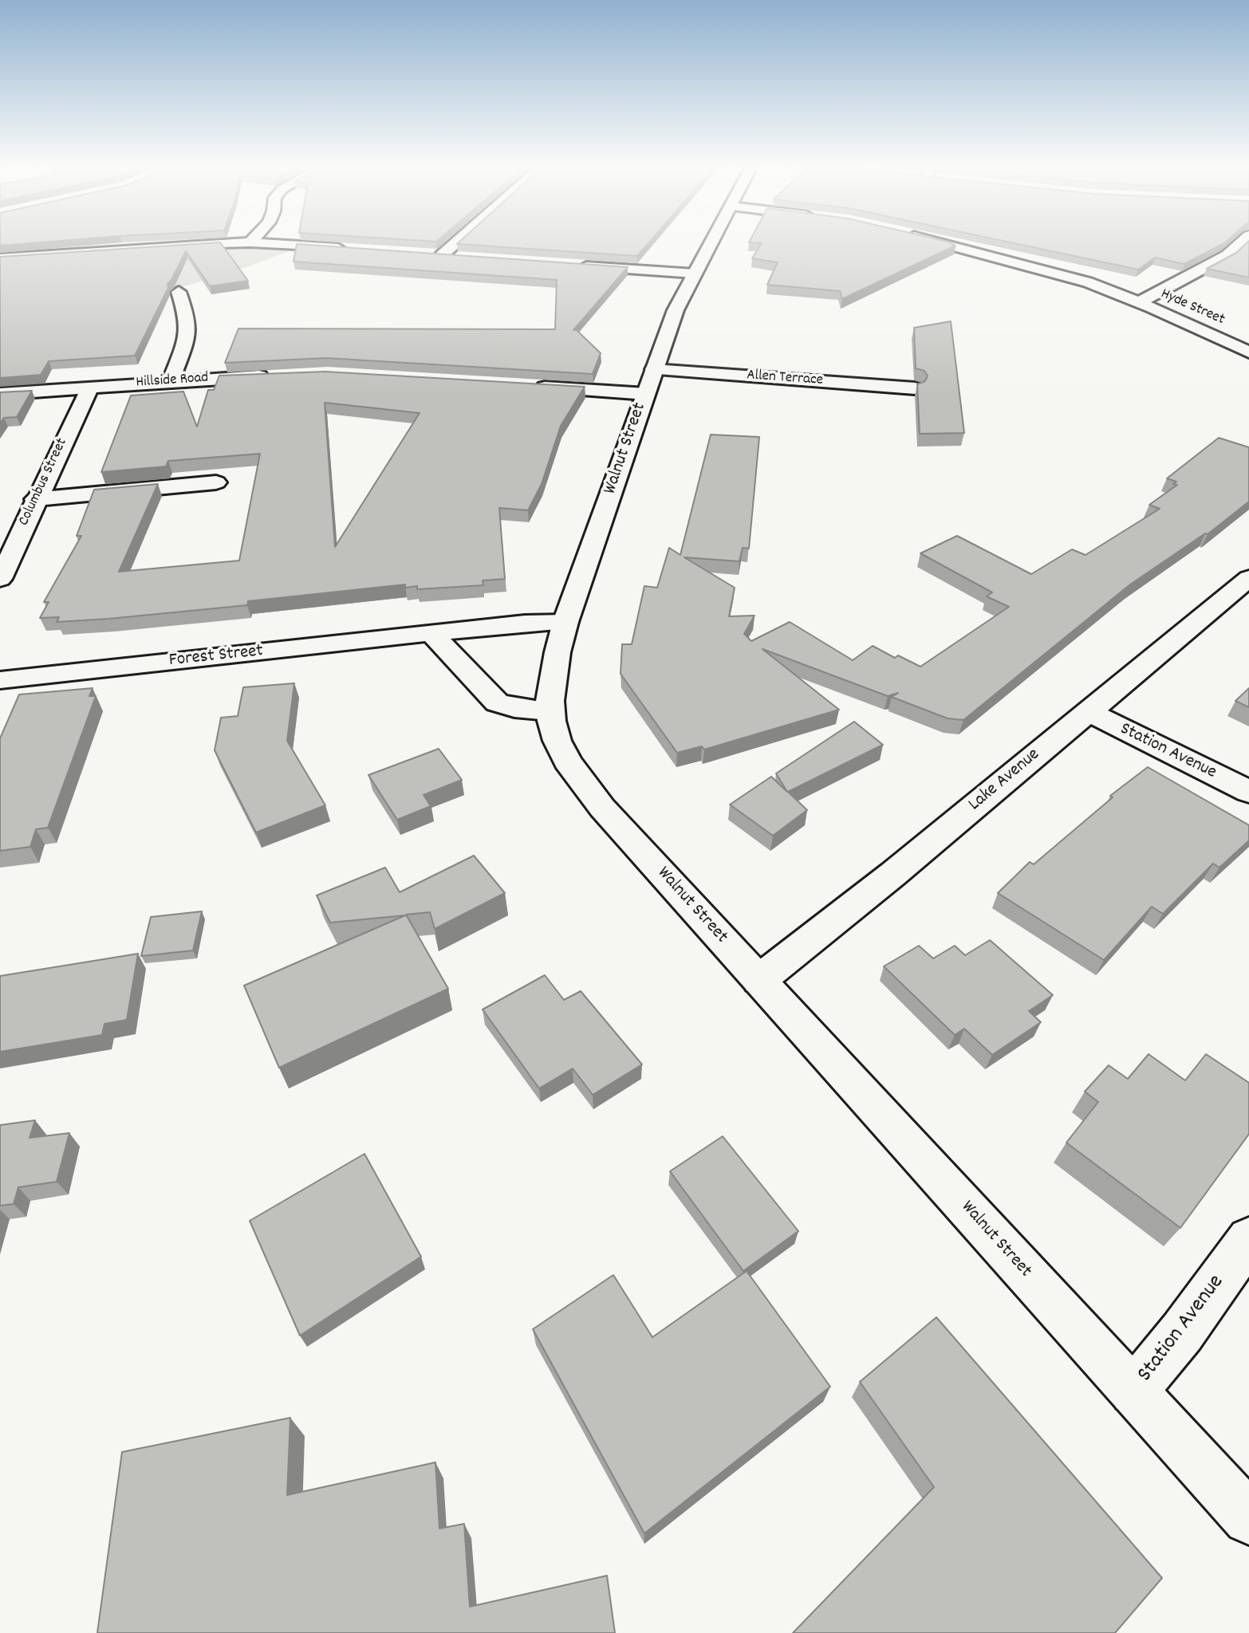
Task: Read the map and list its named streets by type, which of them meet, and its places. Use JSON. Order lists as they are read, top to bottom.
{
  "streets": {
    "street": [
      "Hyde Street",
      "Allen Terrace",
      "Hillside Road",
      "Walnut Street",
      "Columbus Street",
      "Forest Street",
      "Station Avenue",
      "Lake Avenue"
    ]
  },
  "crossings": [
    ["Allen Terrace", "Walnut Street"],
    ["Hillside Road", "Columbus Street"],
    ["Walnut Street", "Forest Street"],
    ["Walnut Street", "Station Avenue"],
    ["Walnut Street", "Lake Avenue"],
    ["Station Avenue", "Lake Avenue"]
  ]
}
